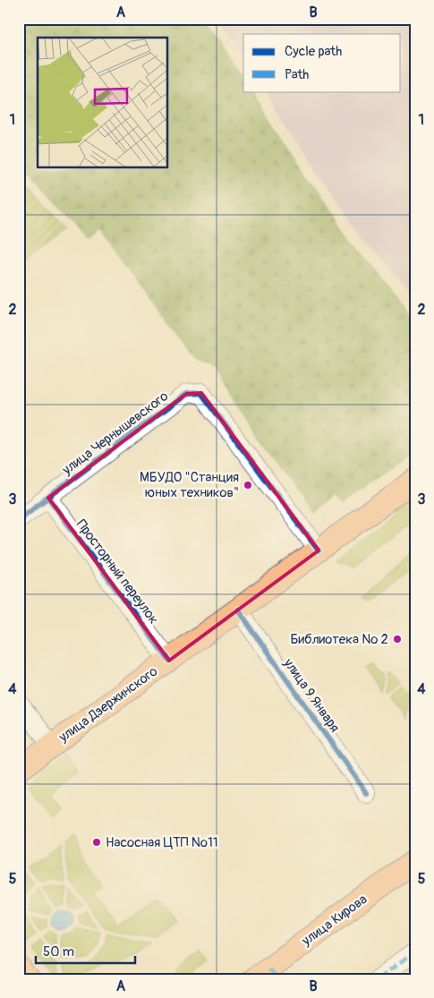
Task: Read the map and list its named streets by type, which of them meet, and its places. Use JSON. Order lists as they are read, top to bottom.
{
  "streets": {
    "main road": ["улица Дзержинского", "улица Кирова"],
    "street": ["улица Чернышевского", "Просторный переулок", "улица 9 Января"]
  },
  "crossings": [
    ["улица Чернышевского", "Просторный переулок"],
    ["улица Чернышевского", "улица Дзержинского"],
    ["Просторный переулок", "улица Дзержинского"],
    ["улица 9 Января", "улица Дзержинского"]
  ],
  "places": ["МБУДО \"Станция юных техников\"", "Библиотека № 2", "Насосная ЦТП №11"],
  "legend": ["Cycle path", "Path"],
  "scale_bar": "50 m",
  "grid": {
    "columns": ["A", "B"],
    "rows": [
      "1",
      "2",
      "3",
      "4",
      "5"
    ]
  }
}
